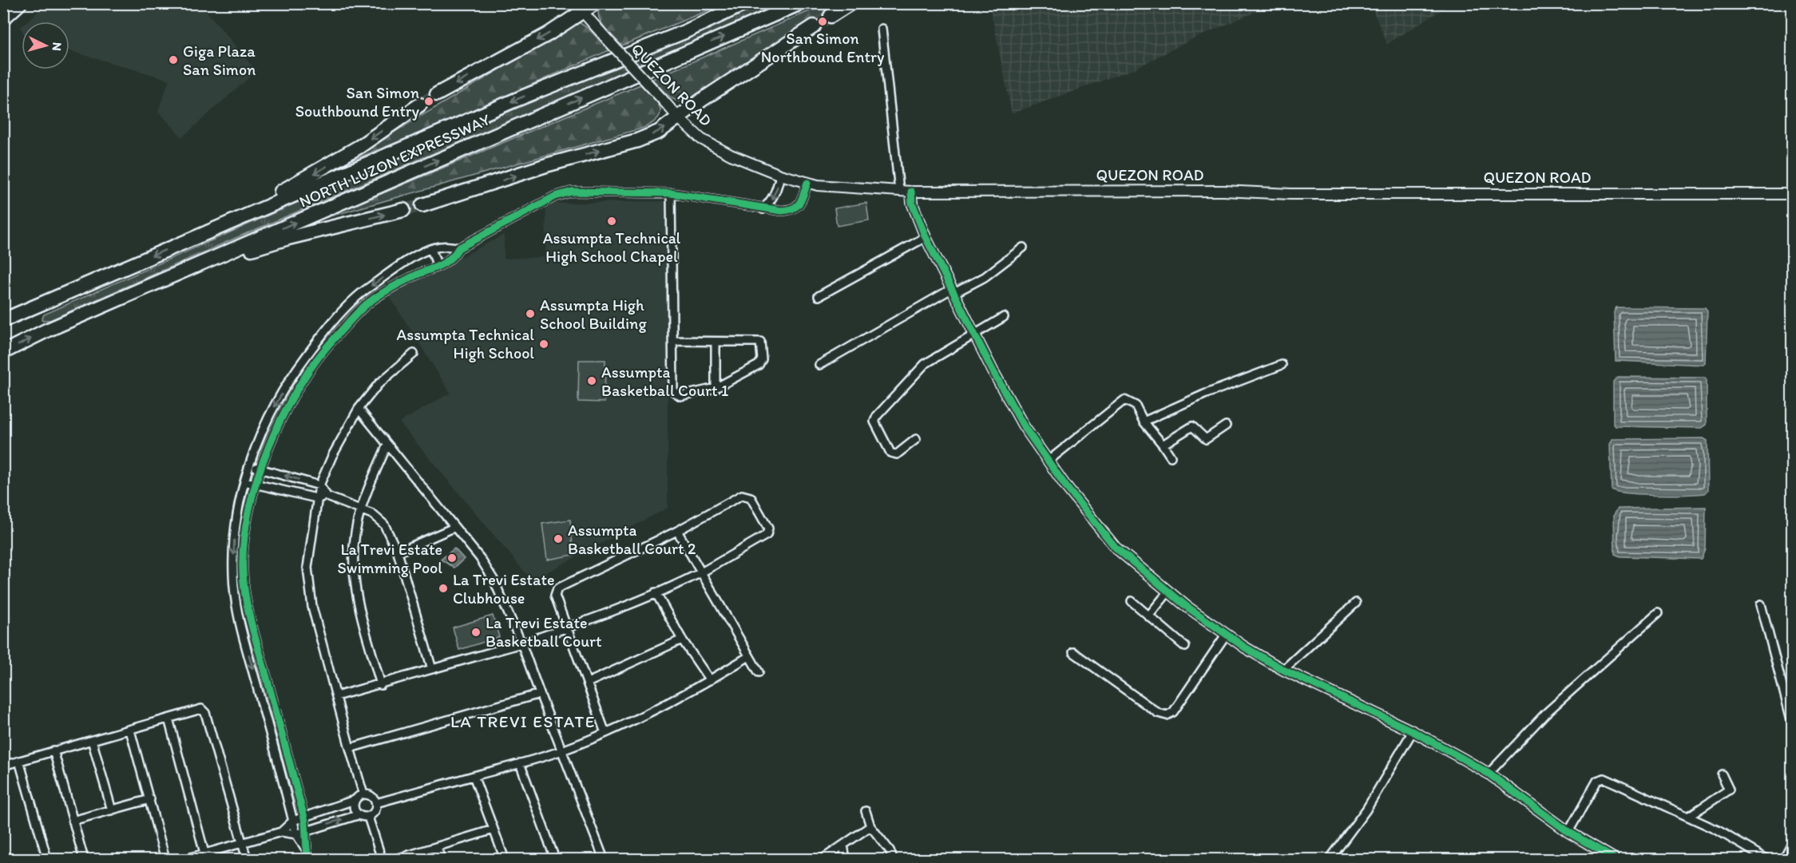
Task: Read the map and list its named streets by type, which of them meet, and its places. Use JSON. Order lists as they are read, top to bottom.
{
  "streets": {
    "highway": ["NORTH LUZON EXPRESSWAY"],
    "main road": ["QUEZON ROAD"]
  },
  "districts": ["LA TREVI ESTATE"],
  "places": [
    "San Simon Northbound Entry",
    "Giga Plaza San Simon",
    "San Simon Southbound Entry",
    "Assumpta Technical High School Chapel",
    "Assumpta High School Building",
    "Assumpta Technical High School",
    "Assumpta Basketball Court 1",
    "Assumpta Basketball Court 2",
    "La Trevi Estate Swimming Pool",
    "La Trevi Estate Clubhouse",
    "La Trevi Estate Basketball Court"
  ],
  "north": "right"
}
